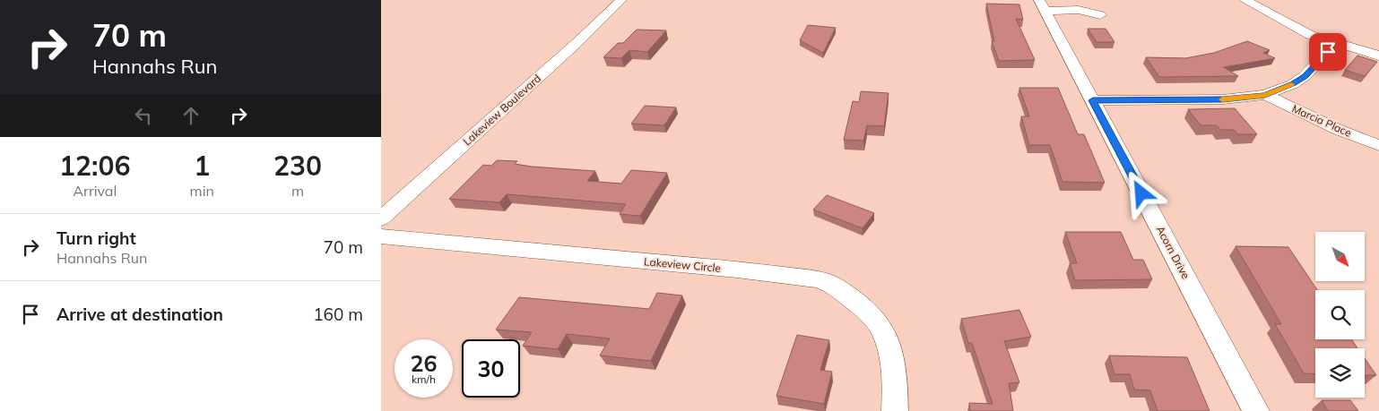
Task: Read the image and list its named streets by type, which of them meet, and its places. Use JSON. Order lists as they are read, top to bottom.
{
  "streets": {
    "street": [
      "Lakeview Boulevard",
      "Marcia Place",
      "Acorn Drive",
      "Lakeview Circle"
    ]
  },
  "north": "bottom right",
  "page": {
    "turn": ["70 m", "Hannahs Run"],
    "eta": [
      "12:06",
      "Arrival",
      "1",
      "min",
      "230",
      "m"
    ],
    "list": [
      {
        "name": "Turn right",
        "note": "Hannahs Run",
        "value": "70 m"
      },
      {
        "name": "Arrive at destination",
        "value": "160 m"
      }
    ],
    "speed": "26 km/h",
    "limit": "30"
  }
}
